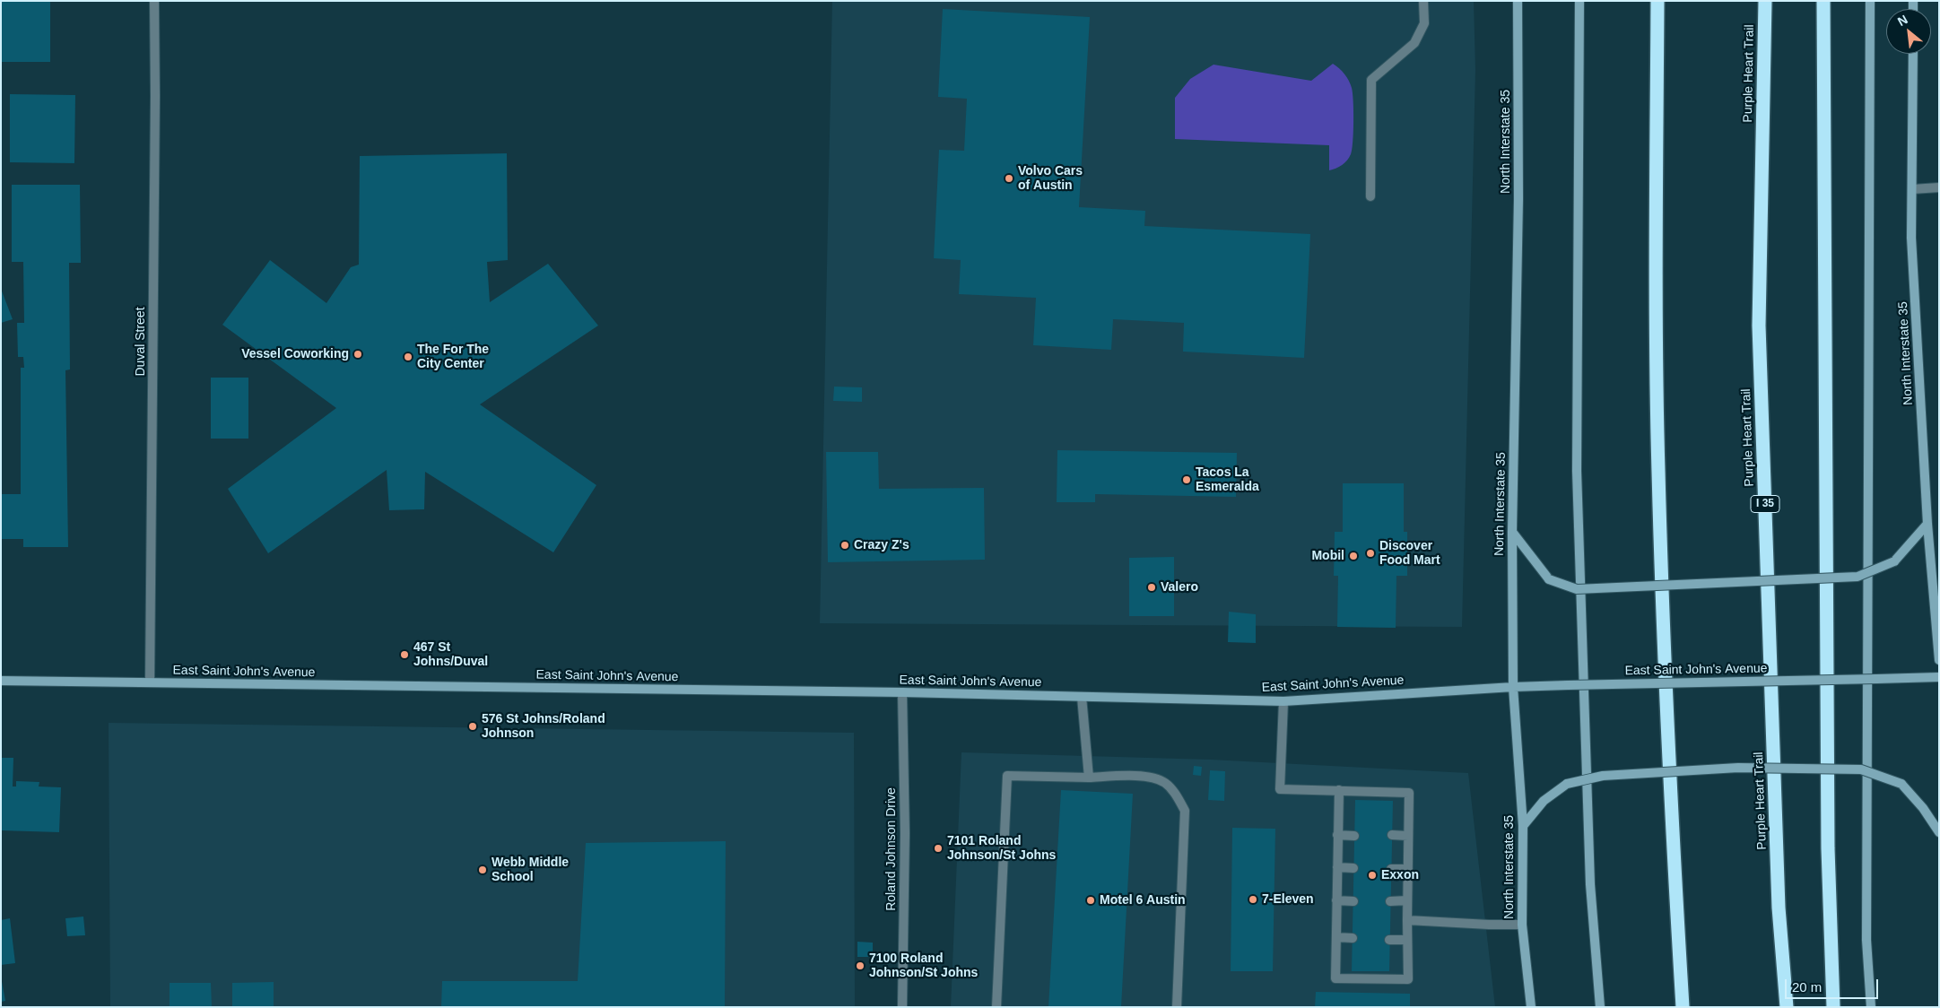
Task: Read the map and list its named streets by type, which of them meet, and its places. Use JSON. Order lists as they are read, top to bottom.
{
  "streets": {
    "highway": ["Purple Heart Trail", "I 35"],
    "main road": ["North Interstate 35", "East Saint John's Avenue"],
    "street": ["Duval Street", "Roland Johnson Drive"]
  },
  "crossings": [
    ["North Interstate 35", "East Saint John's Avenue"],
    ["Duval Street", "East Saint John's Avenue"],
    ["East Saint John's Avenue", "Roland Johnson Drive"]
  ],
  "places": [
    "Volvo Cars of Austin",
    "Vessel Coworking",
    "The For The City Center",
    "Tacos La Esmeralda",
    "Crazy Z's",
    "Discover Food Mart",
    "Mobil",
    "Valero",
    "467 St Johns/Duval",
    "576 St Johns/Roland Johnson",
    "7101 Roland Johnson/St Johns",
    "Webb Middle School",
    "Exxon",
    "7-Eleven",
    "Motel 6 Austin",
    "7100 Roland Johnson/St Johns"
  ],
  "scale_bar": "20 m",
  "north": "top left"
}
